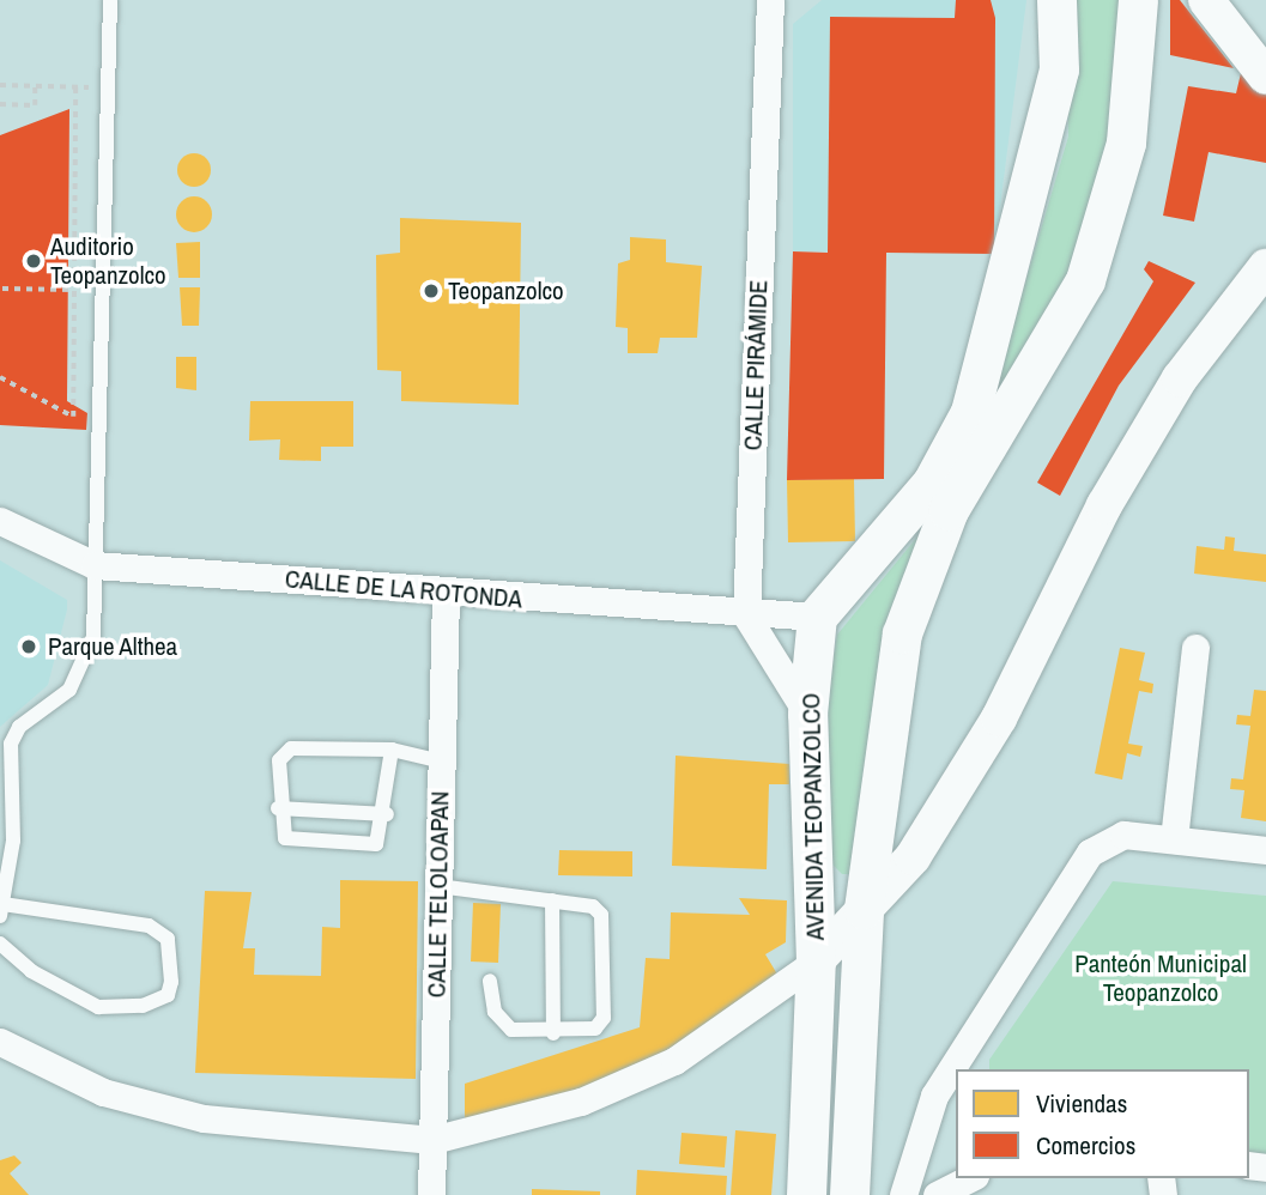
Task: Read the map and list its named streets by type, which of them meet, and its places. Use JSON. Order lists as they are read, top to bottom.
{
  "streets": {
    "main road": ["AVENIDA TEOPANZOLCO"],
    "street": ["CALLE PIRÁMIDE", "CALLE DE LA ROTONDA", "CALLE TELOLOAPAN"]
  },
  "crossings": [
    ["CALLE PIRÁMIDE", "CALLE DE LA ROTONDA"],
    ["CALLE DE LA ROTONDA", "AVENIDA TEOPANZOLCO"],
    ["CALLE DE LA ROTONDA", "CALLE TELOLOAPAN"]
  ],
  "parks": ["Panteón Municipal Teopanzolco"],
  "places": ["Auditorio Teopanzolco", "Teopanzolco", "Parque Althea"],
  "legend": ["Viviendas", "Comercios"]
}
